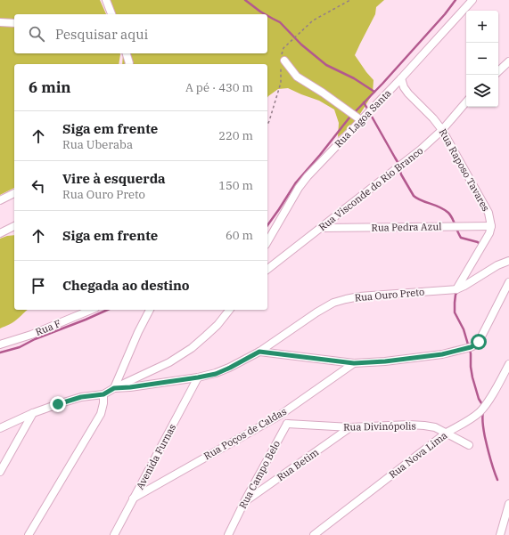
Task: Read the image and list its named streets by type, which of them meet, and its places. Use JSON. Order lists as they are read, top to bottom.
{
  "streets": {
    "street": [
      "Rua Lagoa Santa",
      "Rua Raposo Tavares",
      "Rua Visconde do Rio Branco",
      "Rua Pedra Azul",
      "Rua Ouro Preto",
      "Rua F",
      "Rua Divinópolis",
      "Rua Poços de Caldas",
      "Rua Nova Lima",
      "Avenida Furnas",
      "Rua Betim",
      "Rua Campo Belo"
    ]
  },
  "crossings": [
    ["Rua Lagoa Santa", "Rua Raposo Tavares"],
    ["Rua Raposo Tavares", "Rua Visconde do Rio Branco"],
    ["Rua Raposo Tavares", "Rua Pedra Azul"],
    ["Rua Visconde do Rio Branco", "Rua Pedra Azul"],
    ["Rua Ouro Preto", "Avenida Furnas"],
    ["Rua Divinópolis", "Rua Nova Lima"],
    ["Rua Divinópolis", "Rua Betim"],
    ["Rua Divinópolis", "Rua Campo Belo"],
    ["Rua Poços de Caldas", "Avenida Furnas"],
    ["Rua Betim", "Rua Campo Belo"]
  ],
  "page": {
    "map_buttons": ["+", "−"],
    "search": "Pesquisar aqui",
    "heading": ["6 min", "A pé · 430 m"],
    "list": [
      ["Siga em frente", "Rua Uberaba", "220 m"],
      ["Vire à esquerda", "Rua Ouro Preto", "150 m"],
      ["Siga em frente", "60 m"],
      "Chegada ao destino"
    ]
  }
}
